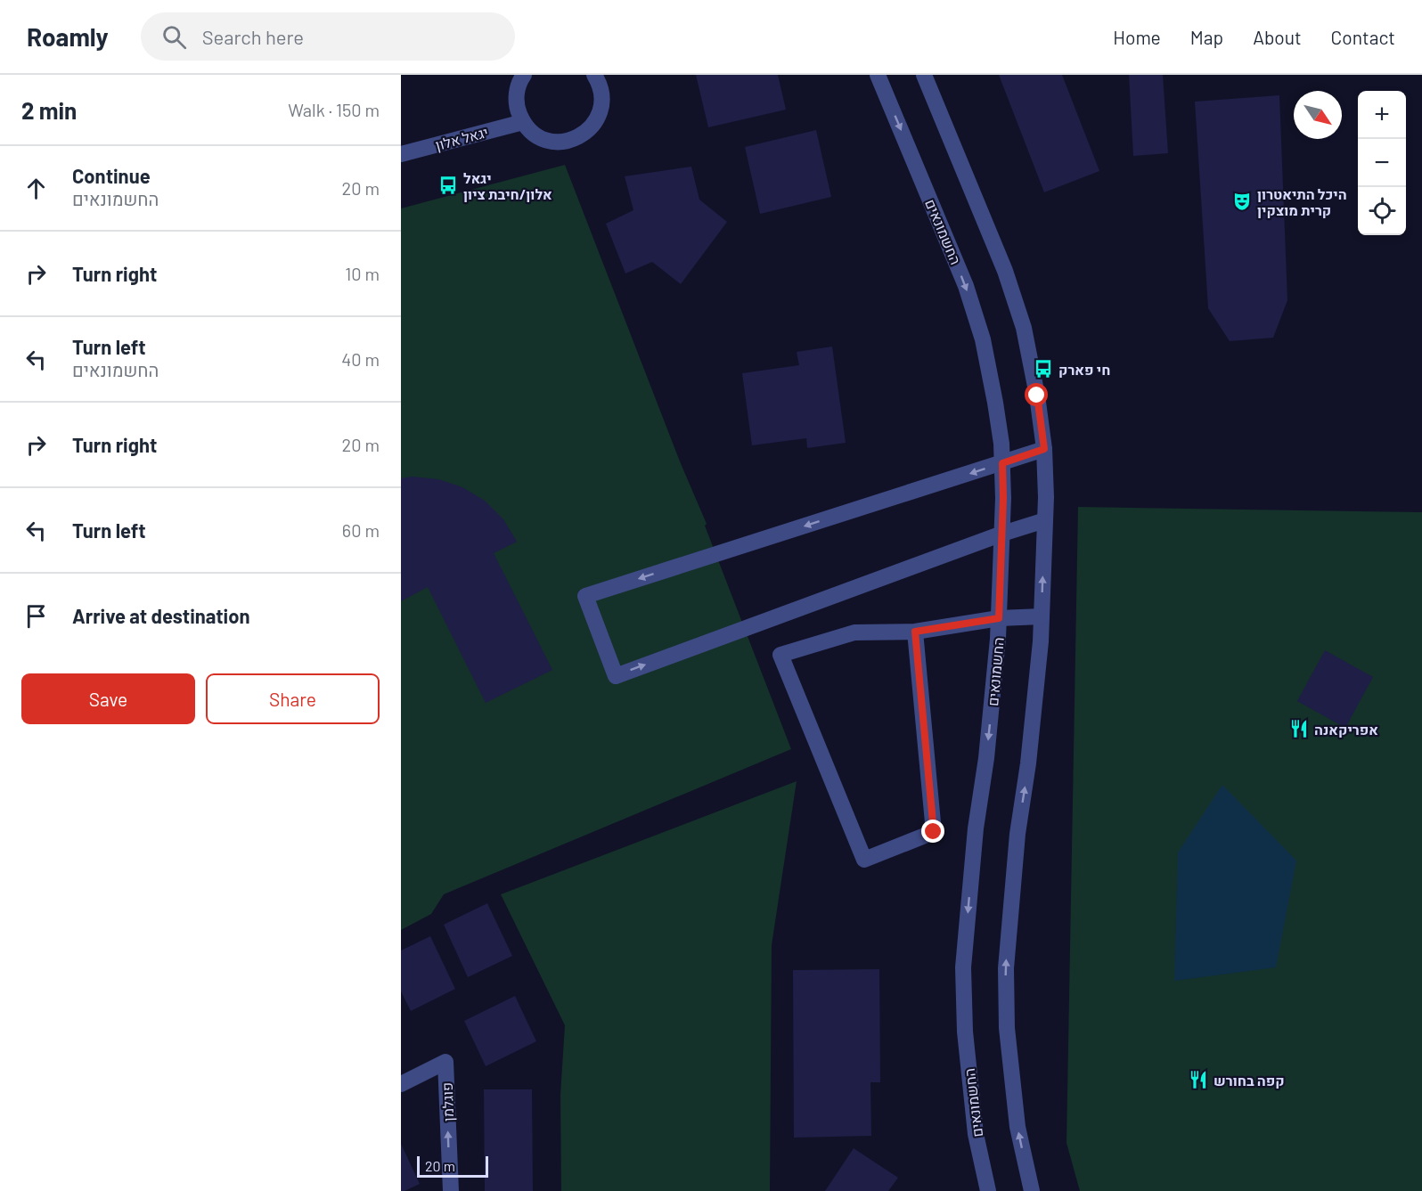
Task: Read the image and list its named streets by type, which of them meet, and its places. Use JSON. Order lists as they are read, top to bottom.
{
  "streets": {
    "street": ["יגאל אלון", "החשמונאים", "פוגלמן"]
  },
  "places": {
    "bus stop": ["יגאל אלון/חיבת ציון", "חי פארק"],
    "theatre": ["היכל התיאטרון קרית מוצקין"],
    "restaurant": ["אפריקאנה", "קפה בחורש"]
  },
  "scale_bar": "20 m",
  "north": "bottom right",
  "page": {
    "header": "Roamly",
    "search": "Search here",
    "nav": [
      "Home",
      "Map",
      "About",
      "Contact"
    ],
    "heading": ["2 min", "Walk · 150 m"],
    "map_buttons": ["+", "−"],
    "list": [
      ["Continue", "החשמונאים", "20 m"],
      ["Turn right", "10 m"],
      ["Turn left", "החשמונאים", "40 m"],
      ["Turn right", "20 m"],
      ["Turn left", "60 m"],
      "Arrive at destination"
    ],
    "buttons": ["Save", "Share"],
    "scale": "20 m"
  }
}
